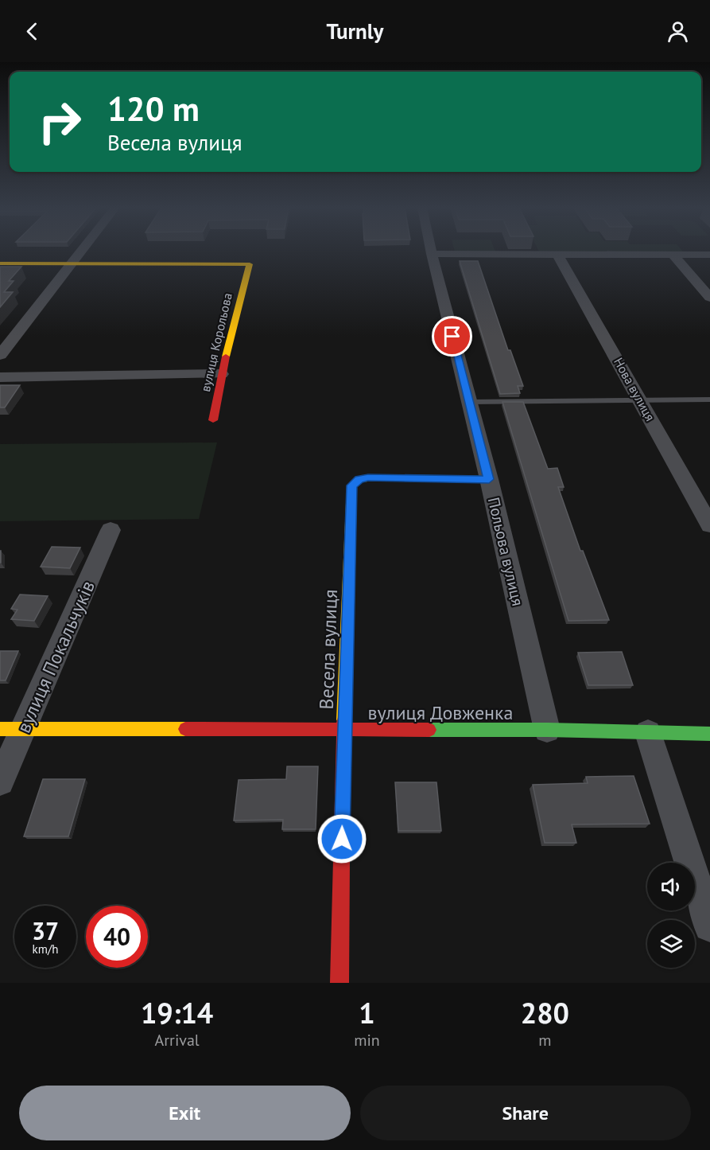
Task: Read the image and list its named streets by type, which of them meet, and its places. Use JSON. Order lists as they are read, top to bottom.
{
  "streets": {
    "street": [
      "вулиця Корольова",
      "Нова вулиця",
      "Польова вулиця",
      "Весела вулиця",
      "вулиця Покальчуків",
      "вулиця Довженка"
    ]
  },
  "crossings": [
    ["Польова вулиця", "Весела вулиця"],
    ["Польова вулиця", "вулиця Довженка"],
    ["Весела вулиця", "вулиця Довженка"],
    ["вулиця Покальчуків", "вулиця Довженка"]
  ],
  "page": {
    "header": "Turnly",
    "turn": ["120 m", "Весела вулиця"],
    "speed": "37 km/h",
    "limit": "40",
    "eta": [
      "19:14",
      "Arrival",
      "1",
      "min",
      "280",
      "m"
    ],
    "buttons": ["Exit", "Share"]
  }
}
